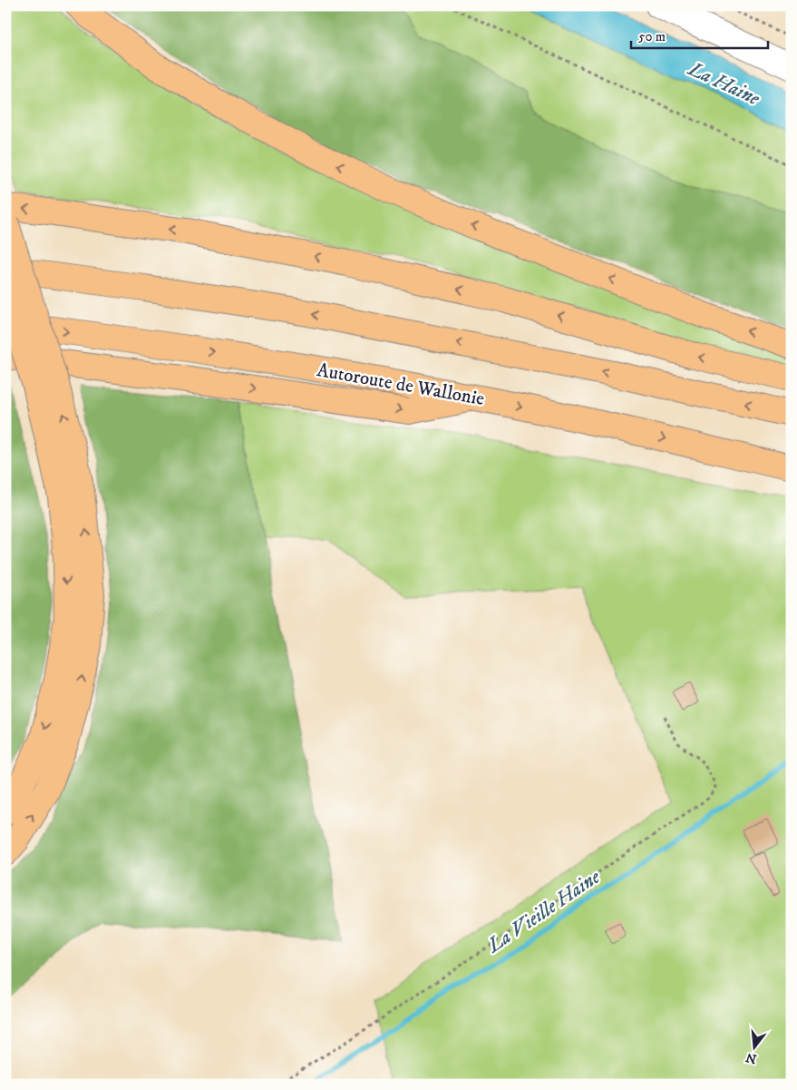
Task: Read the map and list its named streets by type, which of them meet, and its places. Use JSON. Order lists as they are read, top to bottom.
{
  "streets": {
    "highway": ["Autoroute de Wallonie"]
  },
  "water": ["La Haine", "La Vieille Haine"],
  "scale_bar": "50 m",
  "north": "bottom"
}
